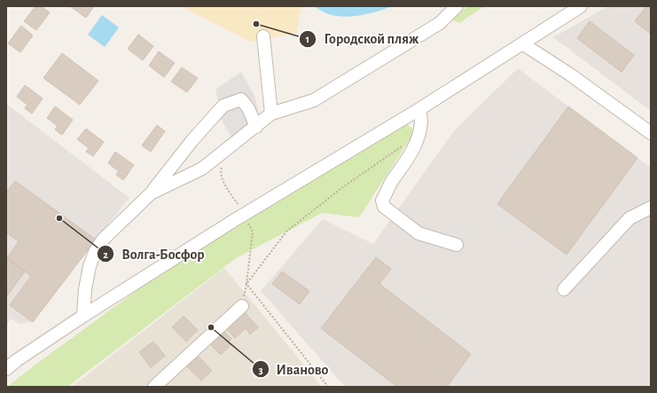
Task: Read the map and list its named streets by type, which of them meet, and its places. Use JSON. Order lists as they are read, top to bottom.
{
  "places": ["Городской пляж", "Волга-Босфор", "Иваново"]
}
